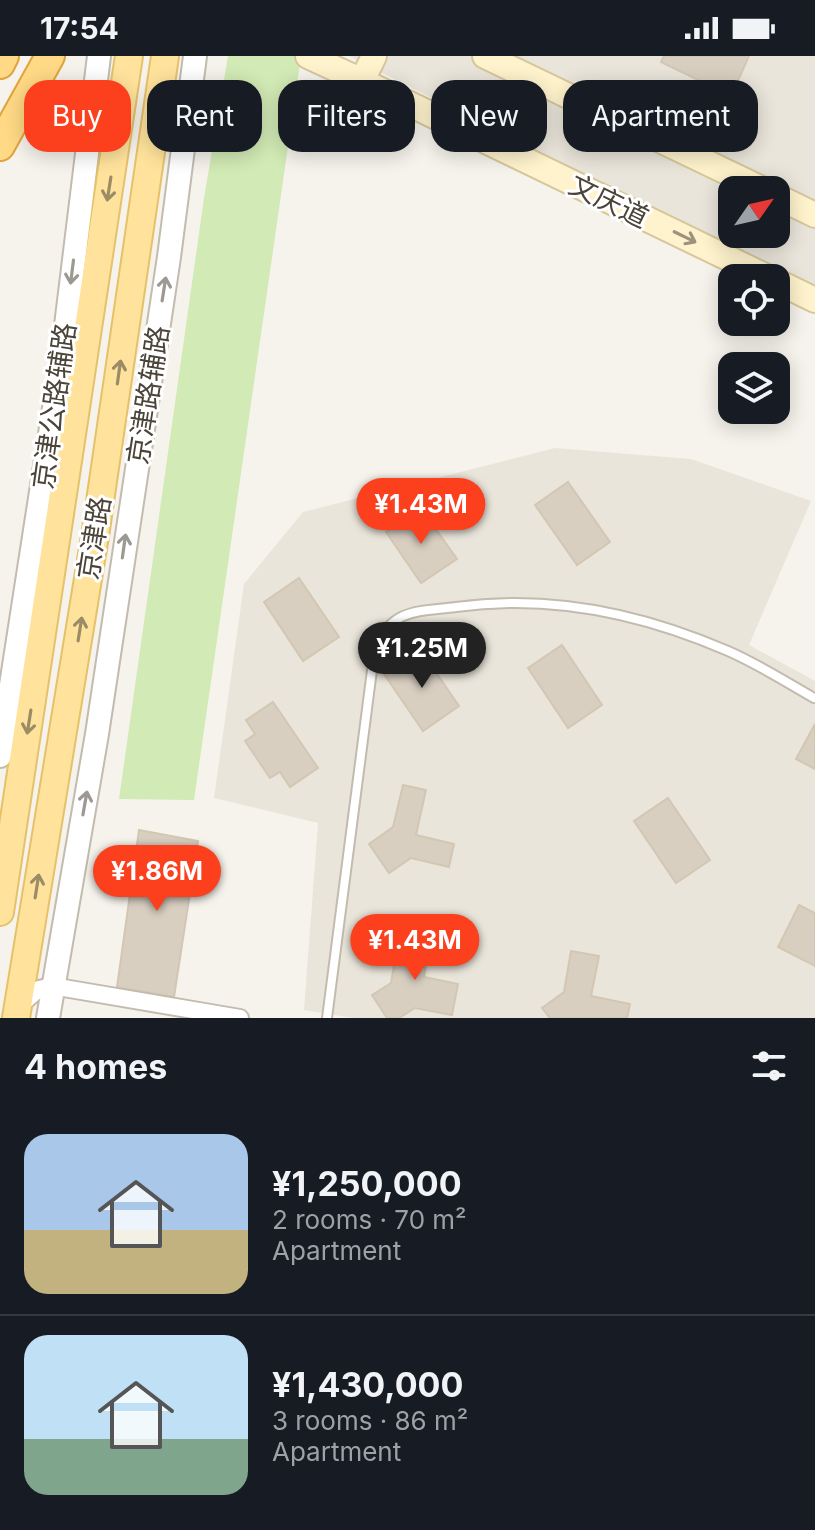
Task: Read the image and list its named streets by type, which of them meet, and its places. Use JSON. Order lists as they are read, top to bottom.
{
  "streets": {
    "main road": ["文庆道", "京津路"],
    "street": ["京津路辅路", "京津公路辅路"]
  },
  "one_way": ["京津路辅路", "京津公路辅路"],
  "north": "top right",
  "page": {
    "status": "17:54",
    "chip": [
      "Buy",
      "Rent",
      "Filters",
      "New",
      "Apartment"
    ],
    "price": [
      "¥1.43M",
      "¥1.25M",
      "¥1.86M",
      "¥1.43M"
    ],
    "heading": "4 homes",
    "list": [
      {
        "name": "¥1,250,000",
        "note": "2 rooms · 70 m² · Apartment"
      },
      {
        "name": "¥1,430,000",
        "note": "3 rooms · 86 m² · Apartment"
      }
    ]
  }
}
